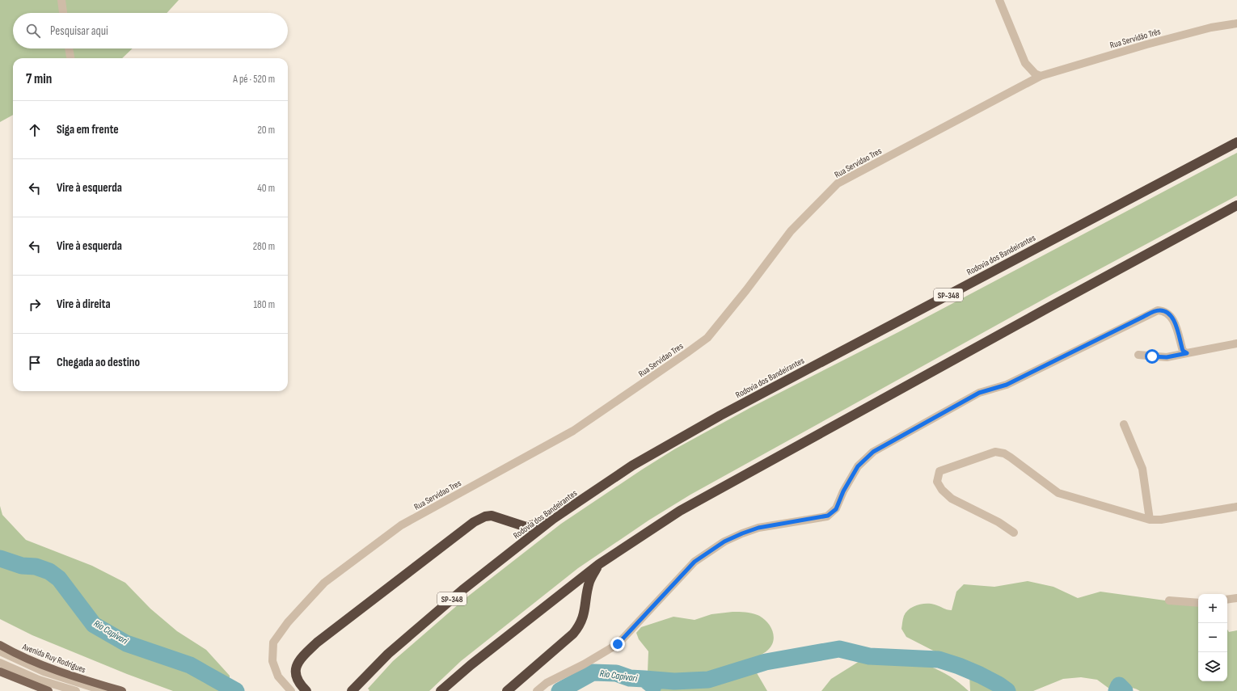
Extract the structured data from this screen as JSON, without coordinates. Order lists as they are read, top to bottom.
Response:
{
  "streets": {
    "highway": ["Rodovia dos Bandeirantes", "SP-348"],
    "main road": ["Avenida Ruy Rodrigues"],
    "street": ["Rua Servidão Três", "Rua Servidao Tres"]
  },
  "crossings": [
    ["Rua Servidão Três", "Rua Servidao Tres"]
  ],
  "water": ["Rio Capivari"],
  "page": {
    "search": "Pesquisar aqui",
    "heading": ["7 min", "A pé · 520 m"],
    "list": [
      ["Siga em frente", "20 m"],
      ["Vire à esquerda", "40 m"],
      ["Vire à esquerda", "280 m"],
      ["Vire à direita", "180 m"],
      "Chegada ao destino"
    ],
    "map_buttons": ["+", "−"]
  }
}
